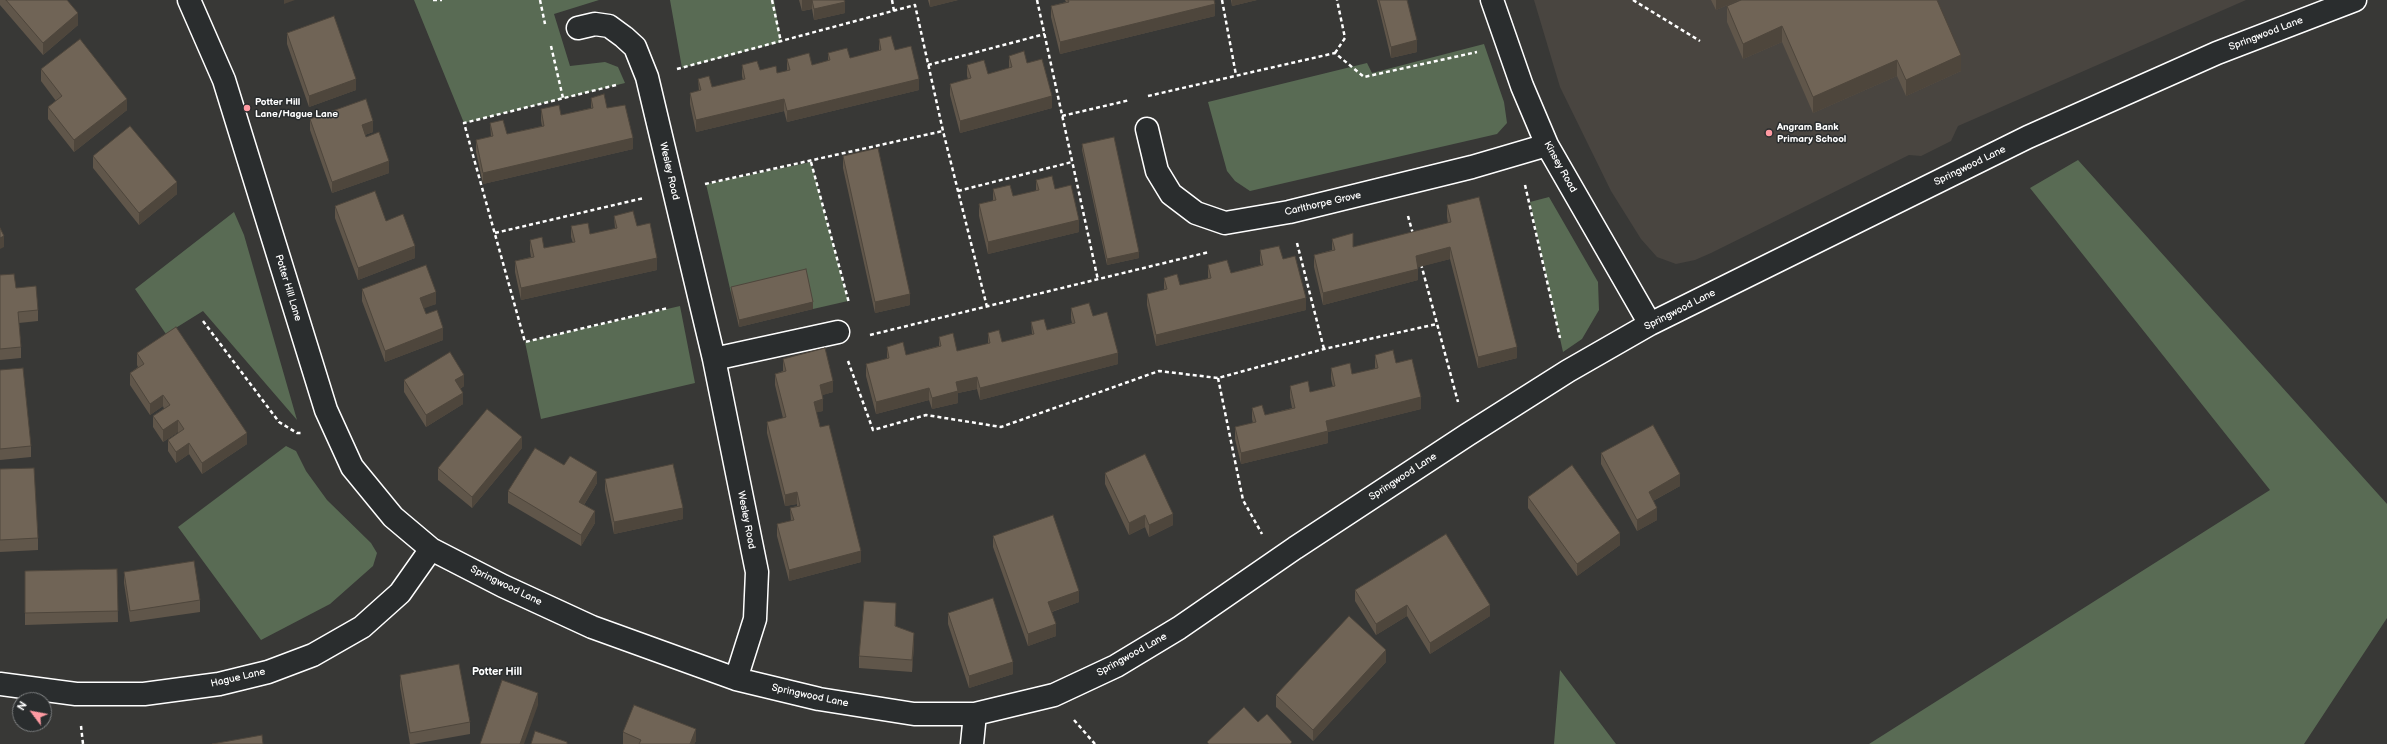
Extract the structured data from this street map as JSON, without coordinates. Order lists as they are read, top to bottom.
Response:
{
  "streets": {
    "street": [
      "Springwood Lane",
      "Kinsey Road",
      "Wesley Road",
      "Carlthorpe Grove",
      "Potter Hill Lane",
      "Hague Lane"
    ]
  },
  "crossings": [
    ["Springwood Lane", "Kinsey Road"],
    ["Springwood Lane", "Wesley Road"],
    ["Springwood Lane", "Potter Hill Lane"],
    ["Springwood Lane", "Hague Lane"],
    ["Kinsey Road", "Carlthorpe Grove"],
    ["Potter Hill Lane", "Hague Lane"]
  ],
  "districts": ["Potter Hill"],
  "places": ["Potter Hill Lane/Hague Lane", "Angram Bank Primary School"],
  "north": "top left"
}
